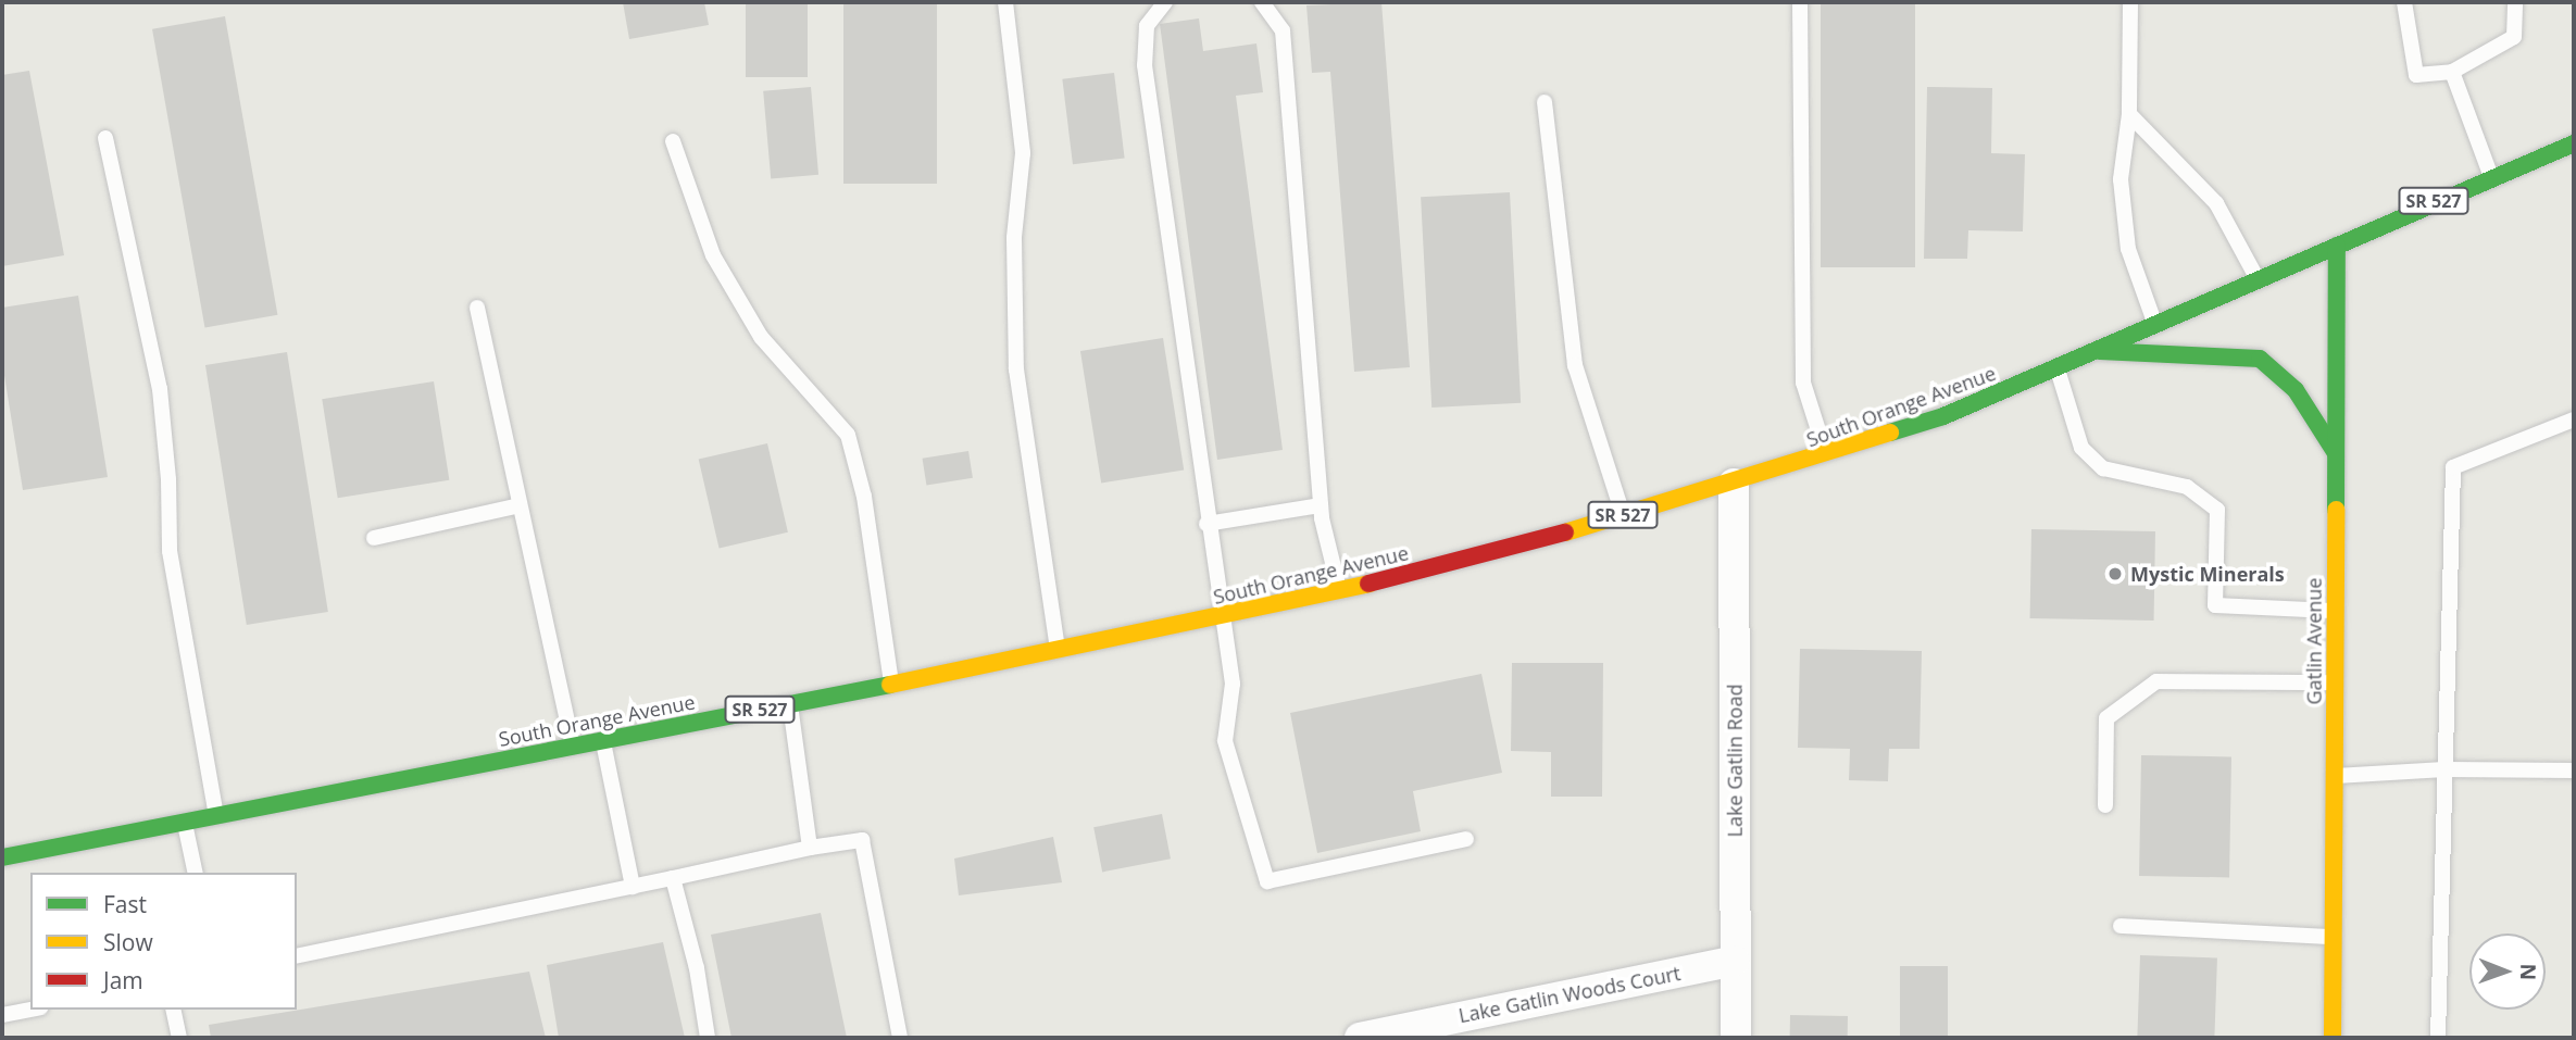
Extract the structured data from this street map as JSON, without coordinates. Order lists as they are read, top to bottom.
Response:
{
  "streets": {
    "main road": ["SR 527", "South Orange Avenue", "Gatlin Avenue"],
    "street": ["Lake Gatlin Road", "Lake Gatlin Woods Court"]
  },
  "crossings": [
    ["South Orange Avenue", "Gatlin Avenue"],
    ["South Orange Avenue", "Lake Gatlin Road"],
    ["Lake Gatlin Road", "Lake Gatlin Woods Court"]
  ],
  "places": ["Mystic Minerals"],
  "legend": ["Fast", "Slow", "Jam"],
  "north": "right"
}
